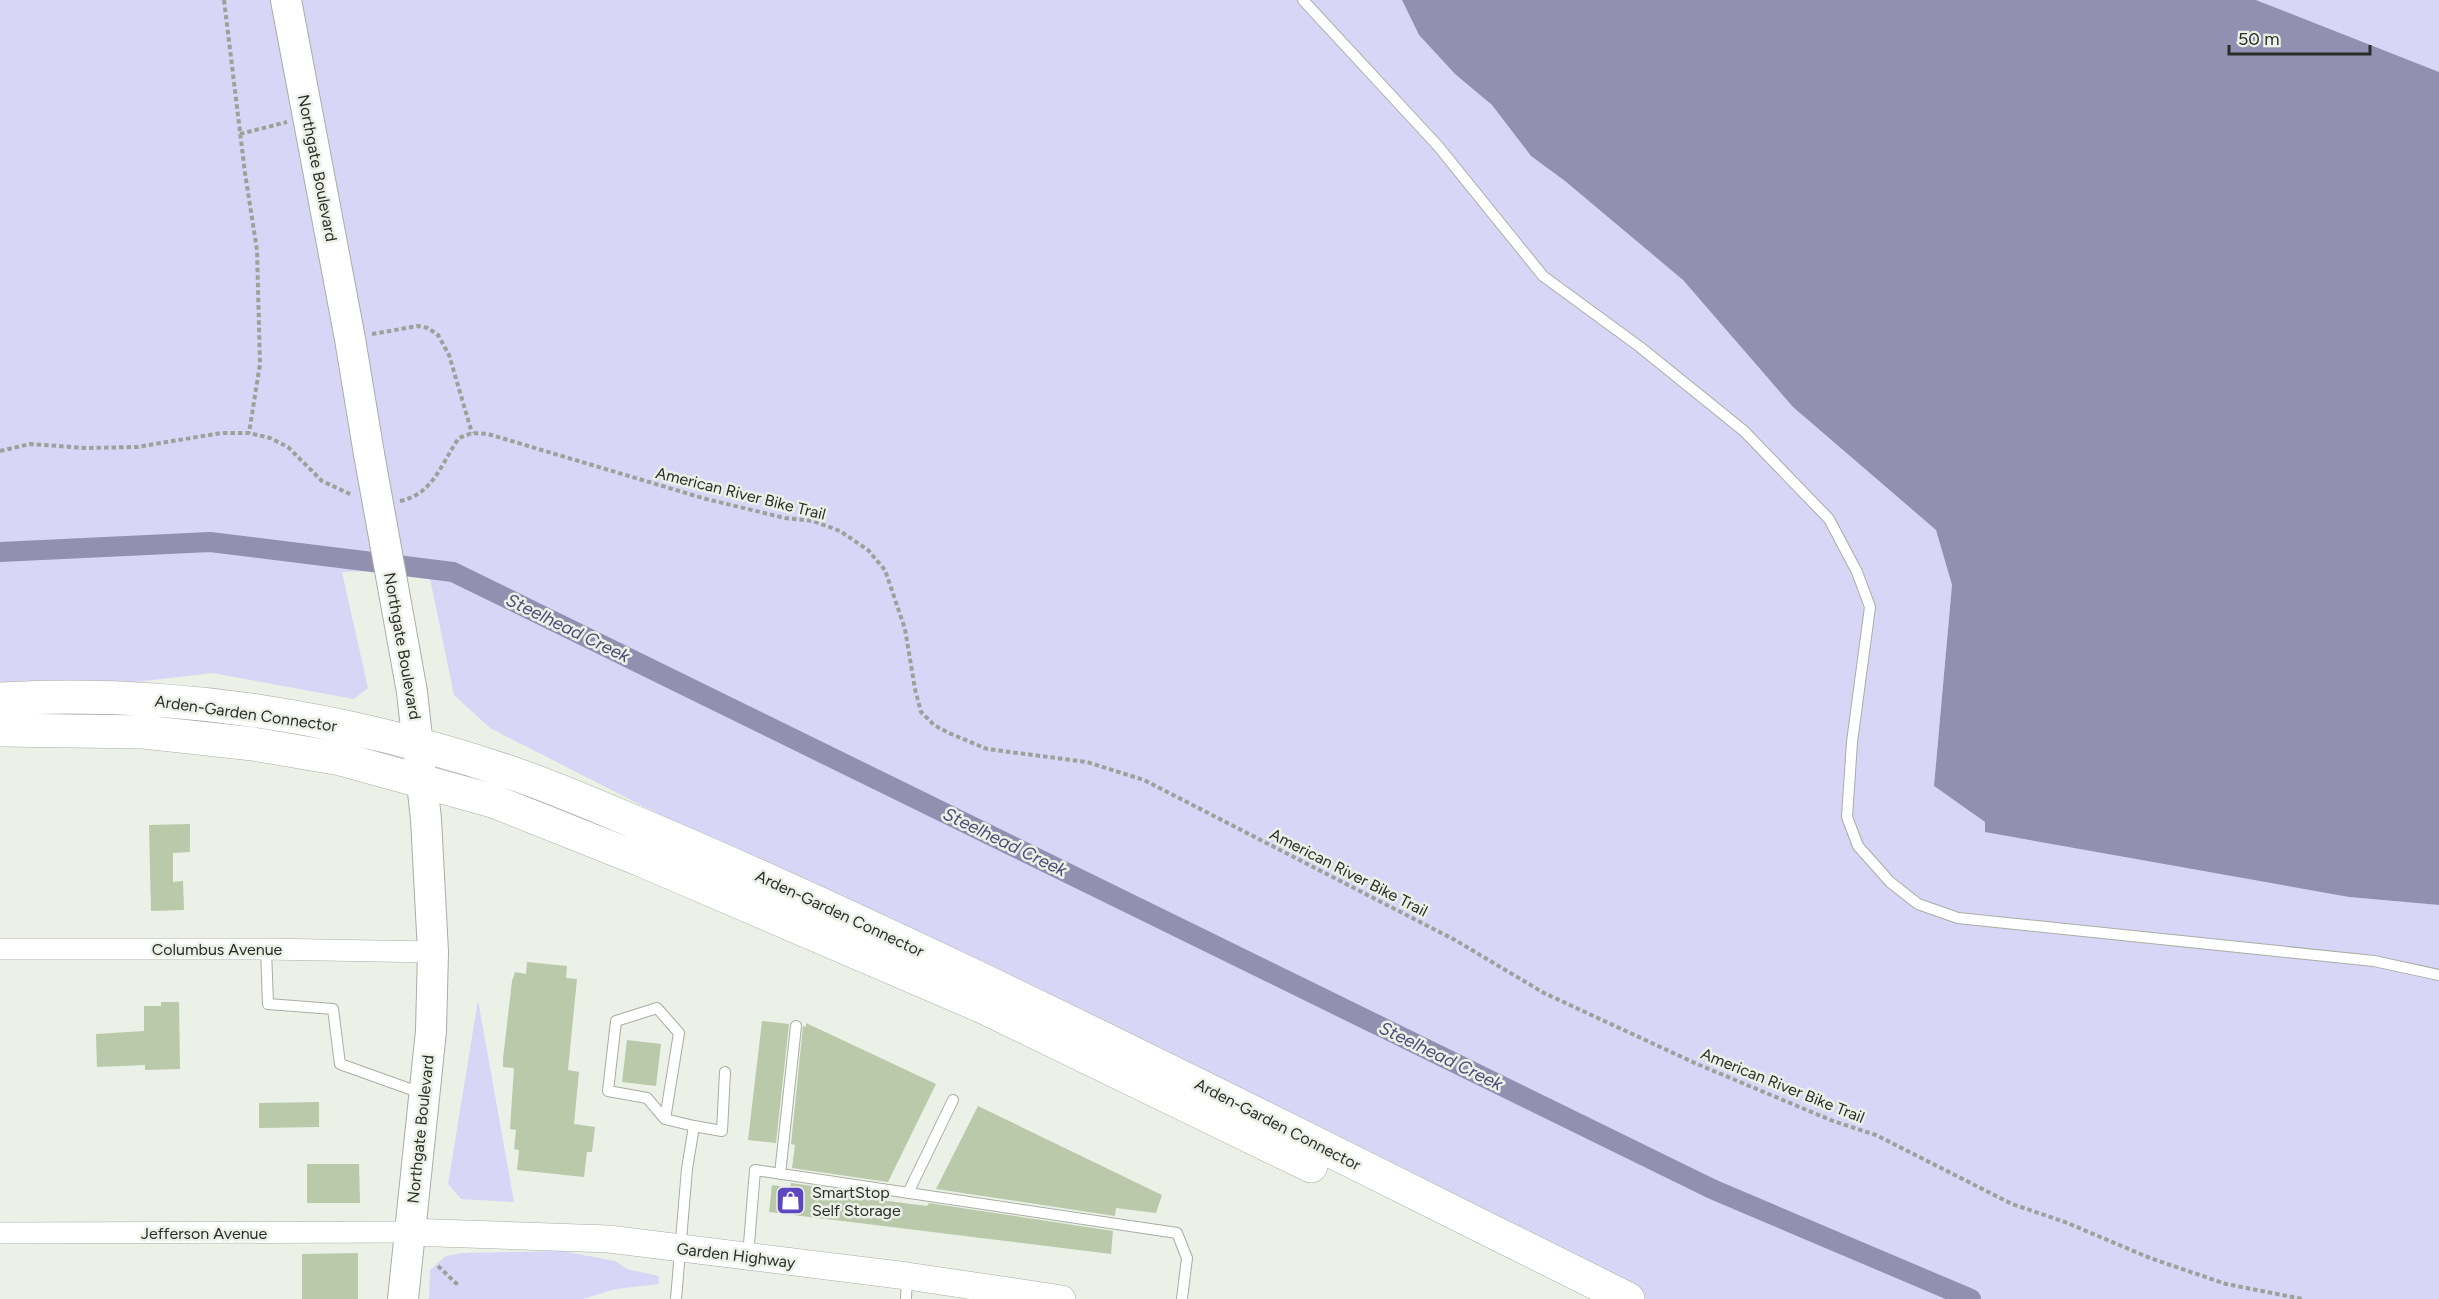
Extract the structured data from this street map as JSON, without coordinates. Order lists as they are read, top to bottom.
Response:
{
  "streets": {
    "main road": ["Northgate Boulevard", "Arden-Garden Connector"],
    "street": ["Columbus Avenue", "Jefferson Avenue", "Garden Highway"],
    "path": ["American River Bike Trail"]
  },
  "crossings": [
    ["Northgate Boulevard", "Arden-Garden Connector"],
    ["Northgate Boulevard", "Columbus Avenue"],
    ["Northgate Boulevard", "Jefferson Avenue"],
    ["Northgate Boulevard", "Garden Highway"],
    ["Jefferson Avenue", "Garden Highway"]
  ],
  "water": ["Steelhead Creek"],
  "places": {
    "shop": ["SmartStop Self Storage"]
  },
  "scale_bar": "50 m"
}
